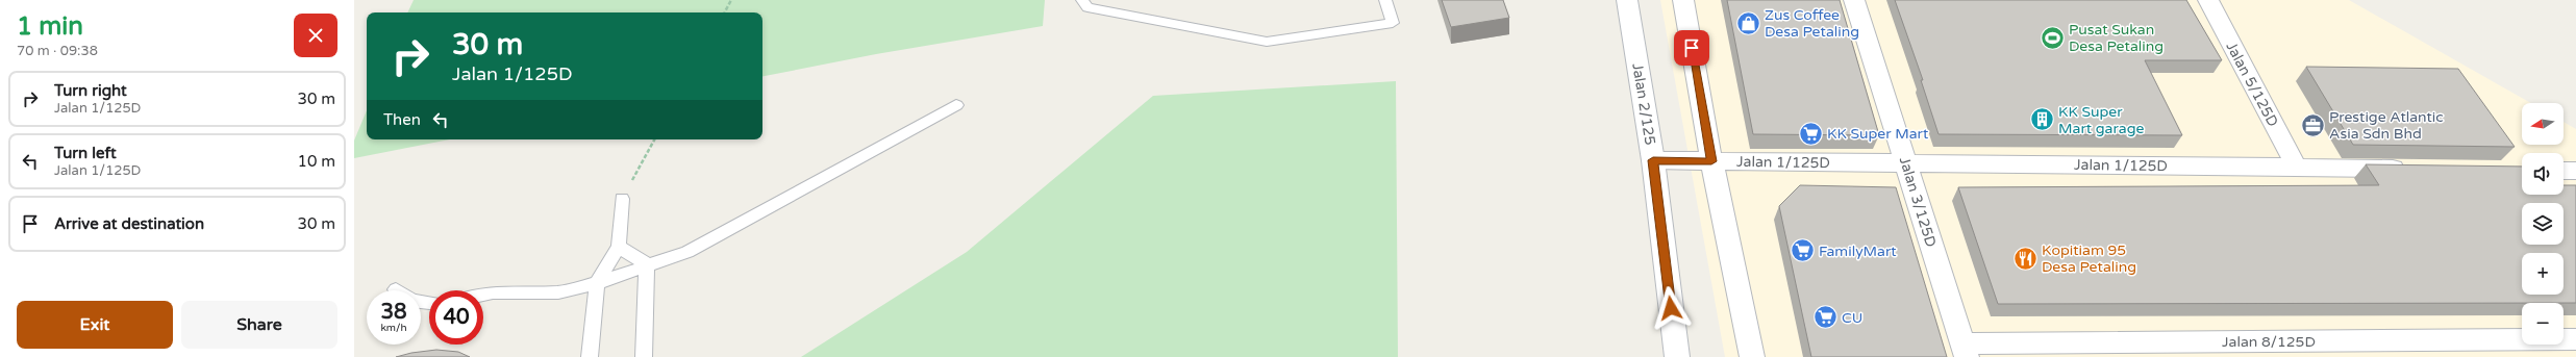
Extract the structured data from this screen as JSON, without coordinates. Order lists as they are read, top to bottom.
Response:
{
  "streets": {
    "street": [
      "Jalan 5/125D",
      "Jalan 2/125",
      "Jalan 1/125D",
      "Jalan 3/125D",
      "Jalan 8/125D"
    ]
  },
  "crossings": [
    ["Jalan 5/125D", "Jalan 1/125D"],
    ["Jalan 2/125", "Jalan 1/125D"],
    ["Jalan 1/125D", "Jalan 3/125D"],
    ["Jalan 3/125D", "Jalan 8/125D"]
  ],
  "places": {
    "shop": ["Zus Coffee Desa Petaling"],
    "sports": ["Pusat Sukan Desa Petaling"],
    "building": ["KK Super Mart garage"],
    "office": ["Prestige Atlantic Asia Sdn Bhd"],
    "supermarket": ["KK Super Mart", "FamilyMart", "CU"],
    "restaurant": ["Kopitiam 95 Desa Petaling"]
  },
  "north": "left",
  "page": {
    "heading": ["1 min", "70 m · 09:38"],
    "turn": ["30 m", "Jalan 1/125D"],
    "list": [
      {
        "name": "Turn right",
        "note": "Jalan 1/125D",
        "value": "30 m"
      },
      {
        "name": "Turn left",
        "note": "Jalan 1/125D",
        "value": "10 m"
      },
      {
        "name": "Arrive at destination",
        "value": "30 m"
      }
    ],
    "then": "Then",
    "map_buttons": ["+", "−"],
    "speed": "38 km/h",
    "limit": "40",
    "buttons": ["Exit", "Share"]
  }
}
